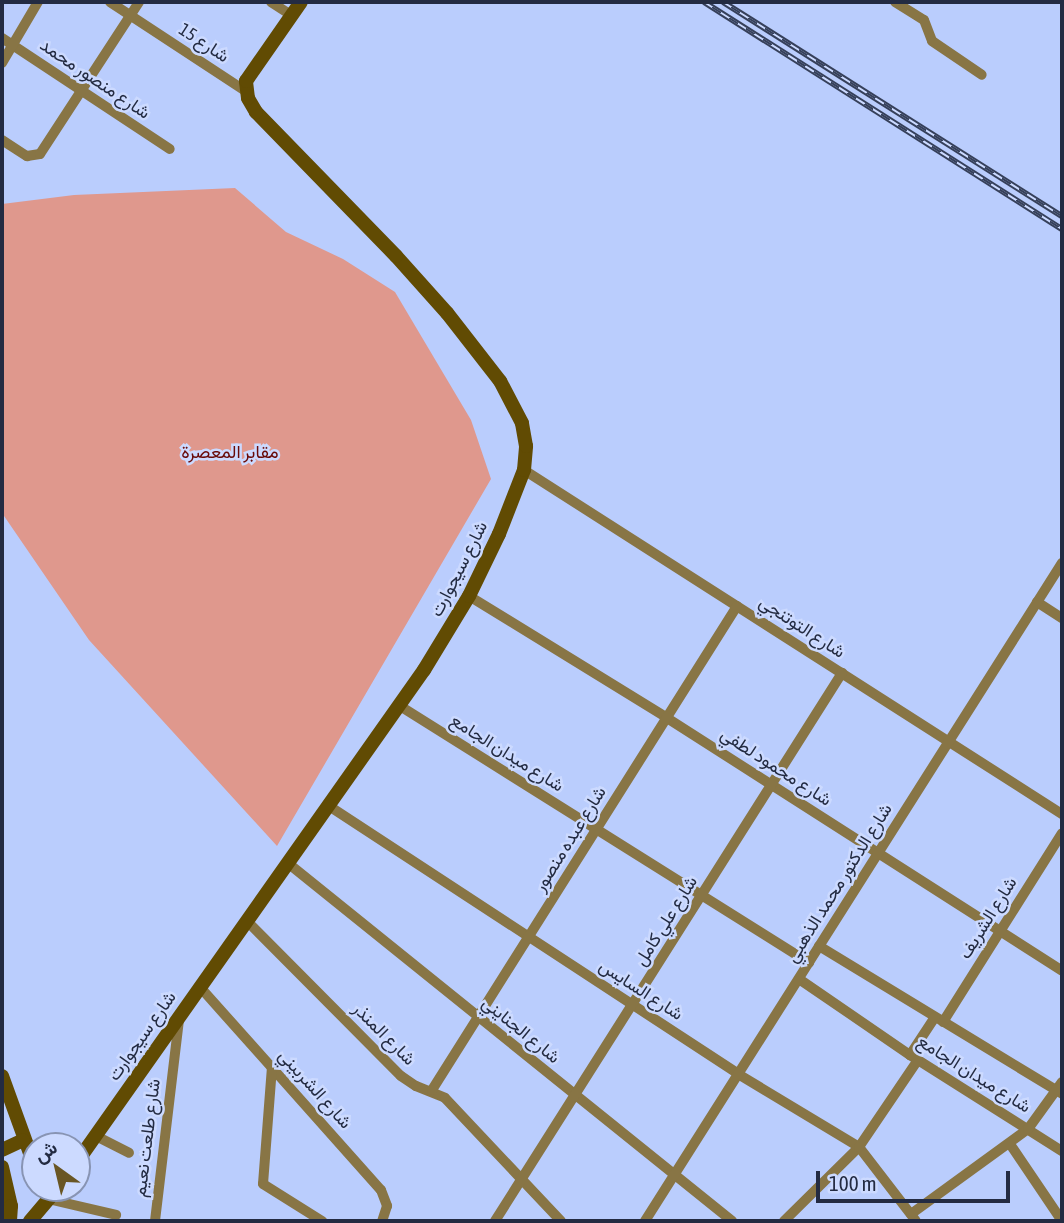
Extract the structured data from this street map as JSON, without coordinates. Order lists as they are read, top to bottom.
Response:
{
  "streets": {
    "street": [
      "شارع 15",
      "شارع منصور محمد",
      "شارع سيجوارت",
      "شارع التوتنجي",
      "شارع ميدان الجامع",
      "شارع محمود لطفي",
      "شارع عبده منصور",
      "شارع الدكتور محمد الذهبي",
      "شارع الشريف",
      "شارع علي كامل",
      "شارع السايس",
      "شارع الجنايني",
      "شارع المنذر",
      "شارع الشربيني",
      "شارع طلعت نعيم"
    ]
  },
  "crossings": [
    ["شارع 15", "شارع سيجوارت"],
    ["شارع سيجوارت", "شارع التوتنجي"],
    ["شارع سيجوارت", "شارع ميدان الجامع"],
    ["شارع سيجوارت", "شارع محمود لطفي"],
    ["شارع سيجوارت", "شارع السايس"],
    ["شارع سيجوارت", "شارع الجنايني"],
    ["شارع سيجوارت", "شارع المنذر"],
    ["شارع سيجوارت", "شارع الشربيني"],
    ["شارع سيجوارت", "شارع طلعت نعيم"],
    ["شارع التوتنجي", "شارع عبده منصور"],
    ["شارع التوتنجي", "شارع الدكتور محمد الذهبي"],
    ["شارع التوتنجي", "شارع علي كامل"],
    ["شارع ميدان الجامع", "شارع عبده منصور"],
    ["شارع ميدان الجامع", "شارع الدكتور محمد الذهبي"],
    ["شارع ميدان الجامع", "شارع الشريف"],
    ["شارع ميدان الجامع", "شارع علي كامل"],
    ["شارع محمود لطفي", "شارع عبده منصور"],
    ["شارع محمود لطفي", "شارع الدكتور محمد الذهبي"],
    ["شارع محمود لطفي", "شارع الشريف"],
    ["شارع محمود لطفي", "شارع علي كامل"],
    ["شارع عبده منصور", "شارع السايس"],
    ["شارع عبده منصور", "شارع الجنايني"],
    ["شارع عبده منصور", "شارع المنذر"],
    ["شارع الدكتور محمد الذهبي", "شارع السايس"],
    ["شارع الدكتور محمد الذهبي", "شارع الجنايني"],
    ["شارع علي كامل", "شارع السايس"],
    ["شارع علي كامل", "شارع الجنايني"],
    ["شارع علي كامل", "شارع المنذر"]
  ],
  "parks": ["مقابر المعصرة"],
  "scale_bar": "100 m",
  "north": "top left"
}
